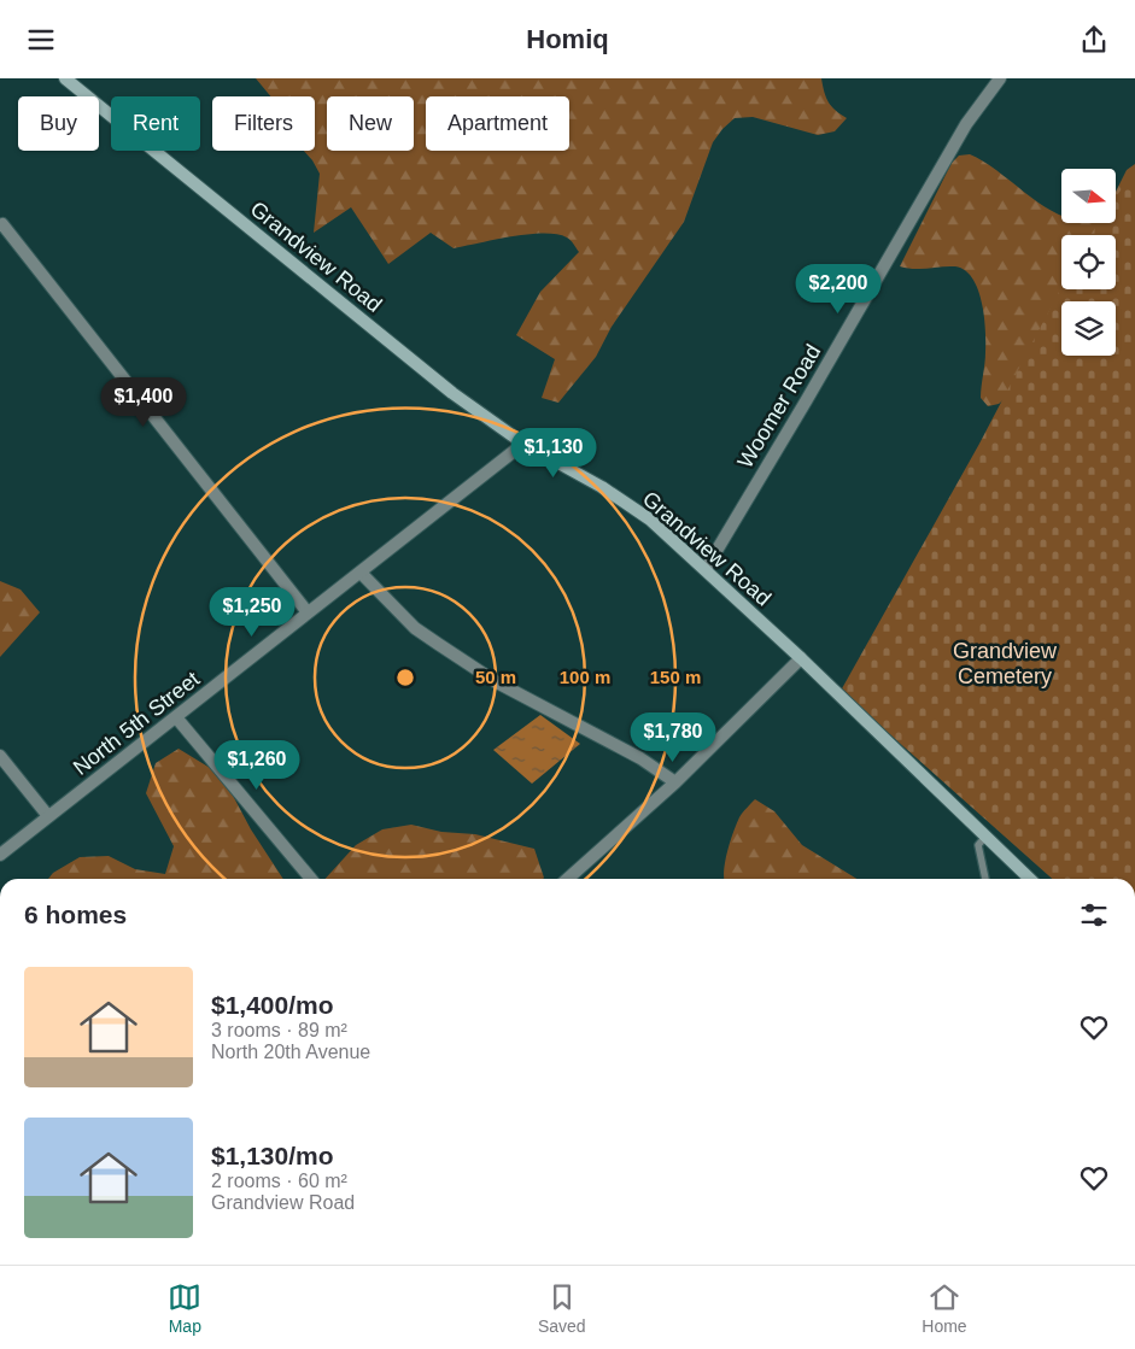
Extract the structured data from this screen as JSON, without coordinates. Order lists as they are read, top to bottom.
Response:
{
  "streets": {
    "main road": ["Grandview Road"],
    "street": ["Woomer Road", "North 5th Street"]
  },
  "crossings": [
    ["Grandview Road", "Woomer Road"],
    ["Grandview Road", "North 5th Street"]
  ],
  "parks": ["Grandview Cemetery"],
  "north": "right",
  "page": {
    "header": "Homiq",
    "chip": [
      "Buy",
      "Rent",
      "Filters",
      "New",
      "Apartment"
    ],
    "price": [
      "$2,200",
      "$1,400",
      "$1,130",
      "$1,250",
      "$1,780",
      "$1,260"
    ],
    "heading": "6 homes",
    "list": [
      {
        "name": "$1,400/mo",
        "note": "3 rooms · 89 m² · North 20th Avenue"
      },
      {
        "name": "$1,130/mo",
        "note": "2 rooms · 60 m² · Grandview Road"
      }
    ],
    "tabs": ["Map", "Saved", "Home"]
  },
  "rings": ["50 m", "100 m", "150 m"]
}
